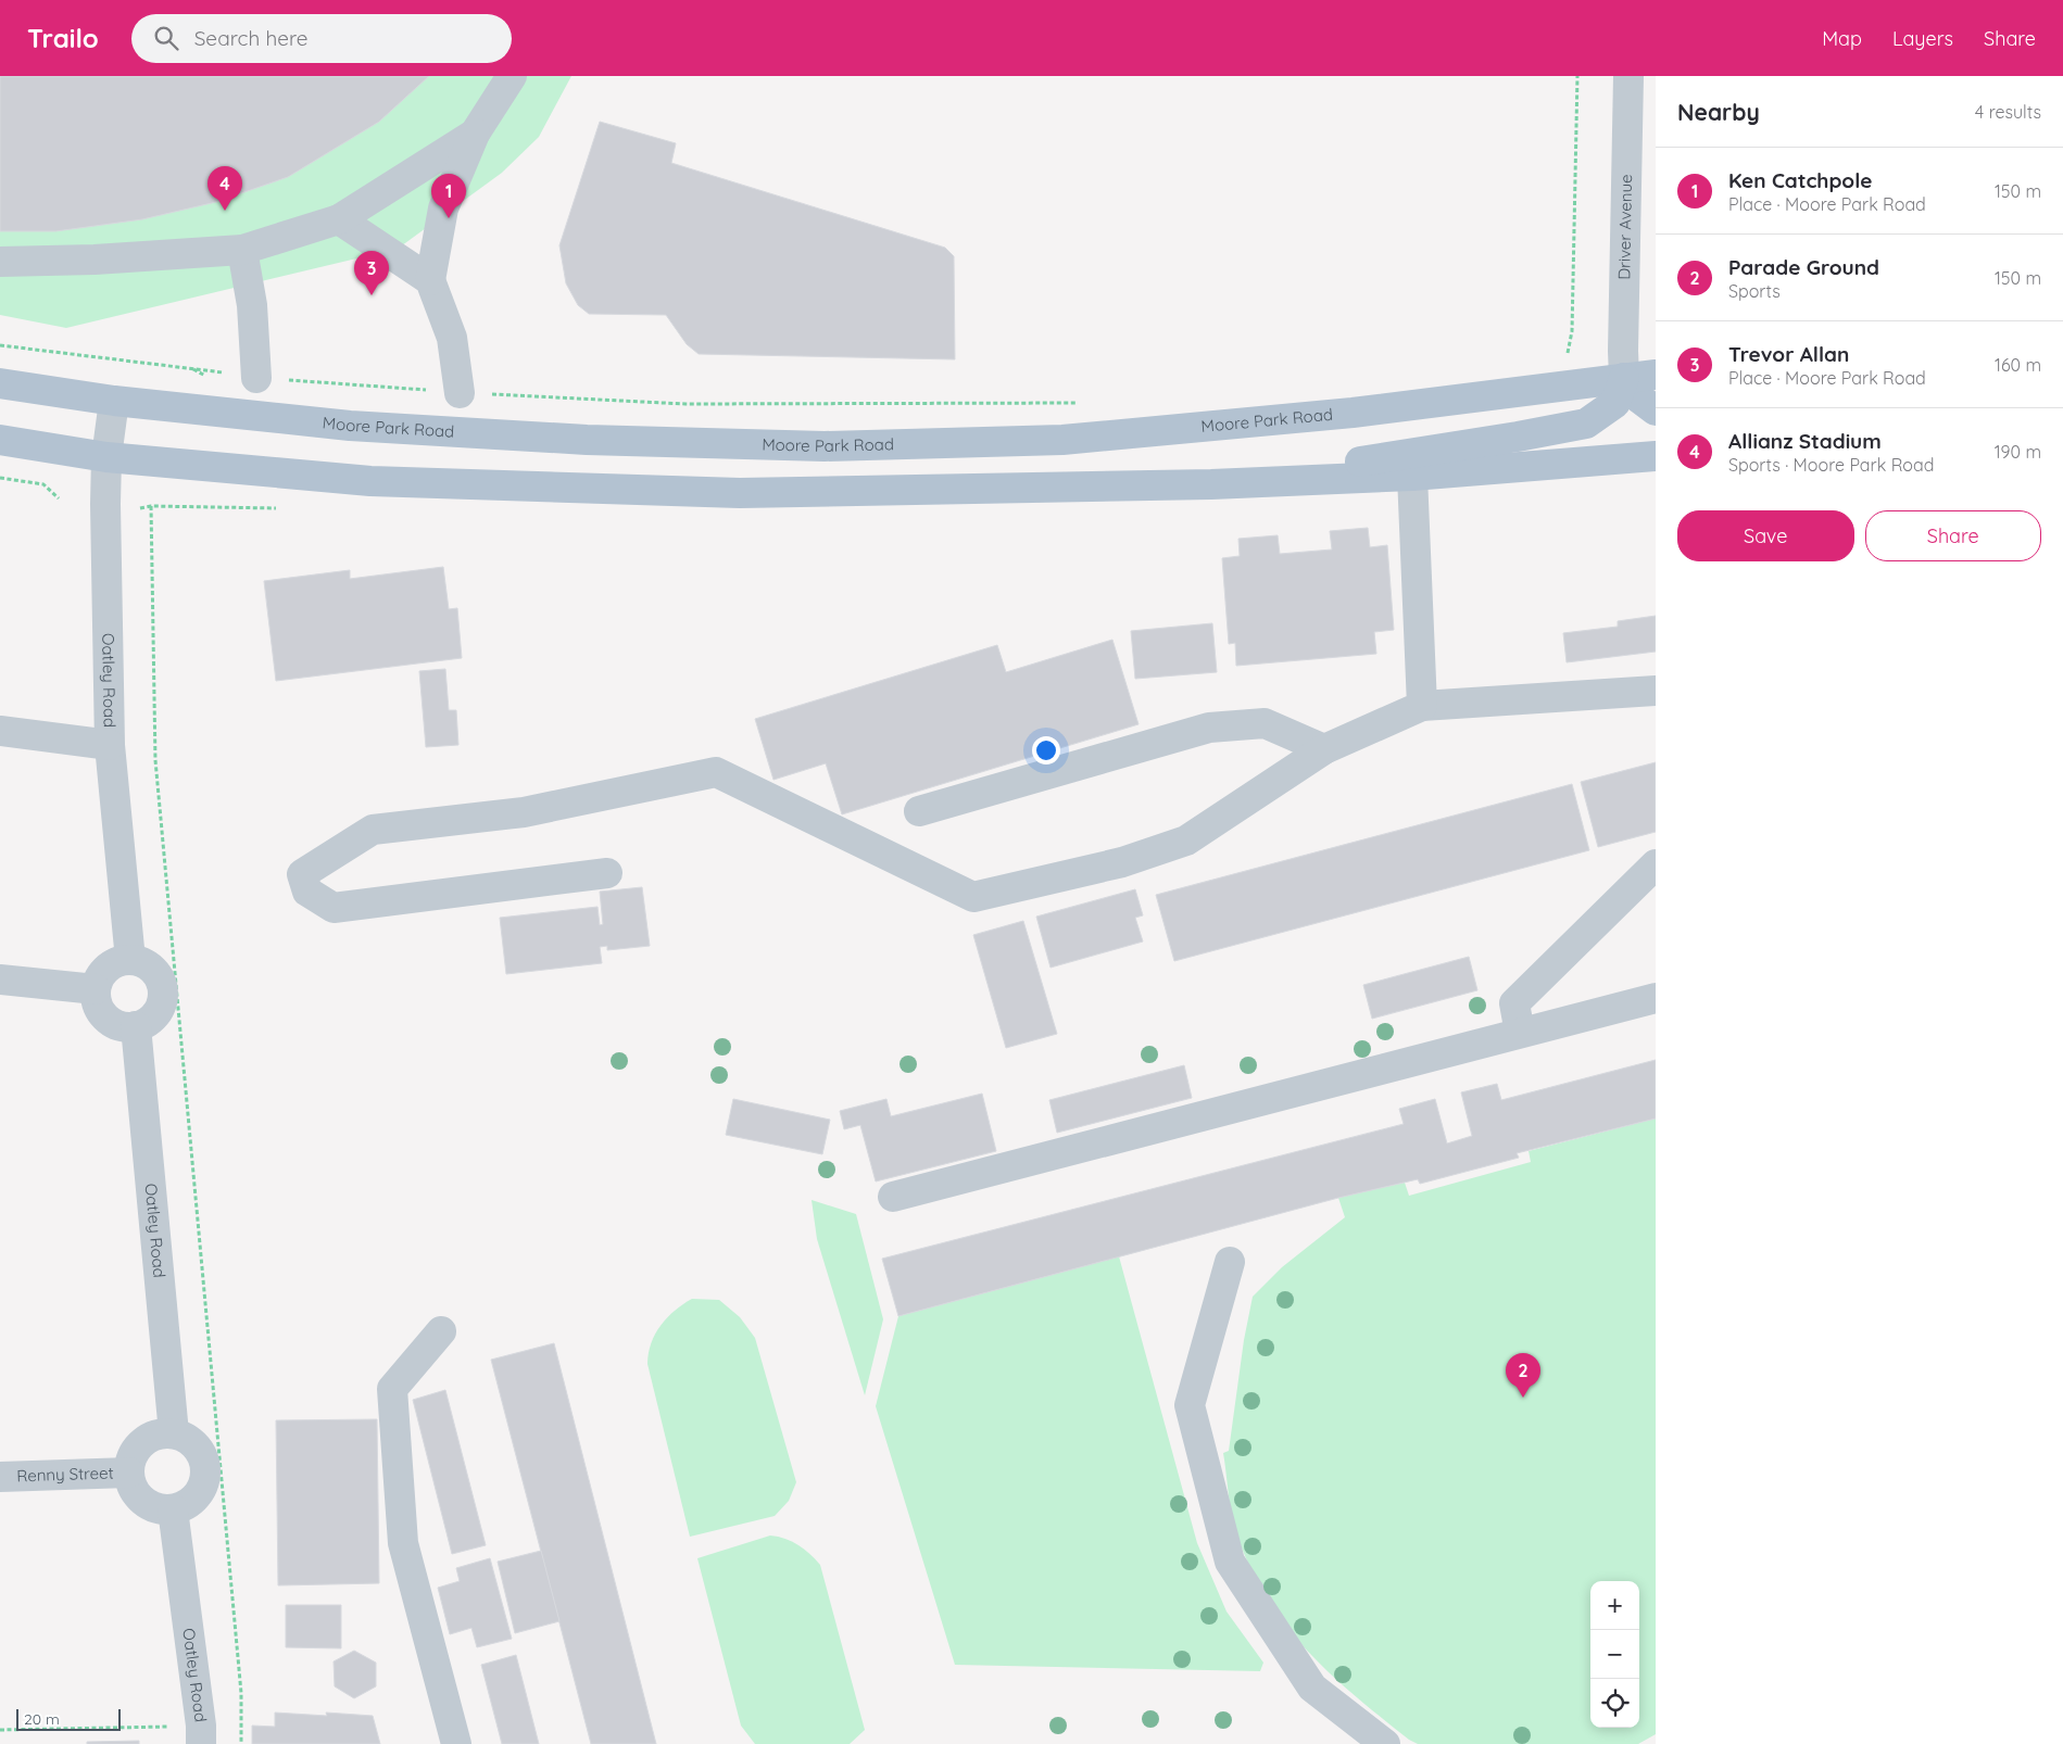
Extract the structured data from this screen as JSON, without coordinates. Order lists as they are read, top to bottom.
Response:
{
  "streets": {
    "main road": ["Moore Park Road"],
    "street": ["Driver Avenue", "Oatley Road", "Renny Street"]
  },
  "crossings": [
    ["Driver Avenue", "Moore Park Road"],
    ["Moore Park Road", "Oatley Road"],
    ["Oatley Road", "Renny Street"]
  ],
  "scale_bar": "20 m",
  "page": {
    "header": "Trailo",
    "search": "Search here",
    "nav": ["Map", "Layers", "Share"],
    "heading": ["Nearby", "4 results"],
    "list": [
      {
        "mark": "1",
        "name": "Ken Catchpole",
        "note": "Place · Moore Park Road",
        "value": "150 m"
      },
      {
        "mark": "2",
        "name": "Parade Ground",
        "note": "Sports",
        "value": "150 m"
      },
      {
        "mark": "3",
        "name": "Trevor Allan",
        "note": "Place · Moore Park Road",
        "value": "160 m"
      },
      {
        "mark": "4",
        "name": "Allianz Stadium",
        "note": "Sports · Moore Park Road",
        "value": "190 m"
      }
    ],
    "pins": [
      "4",
      "1",
      "3",
      "2"
    ],
    "buttons": ["Save", "Share"],
    "map_buttons": ["+", "−"],
    "scale": "20 m"
  }
}
